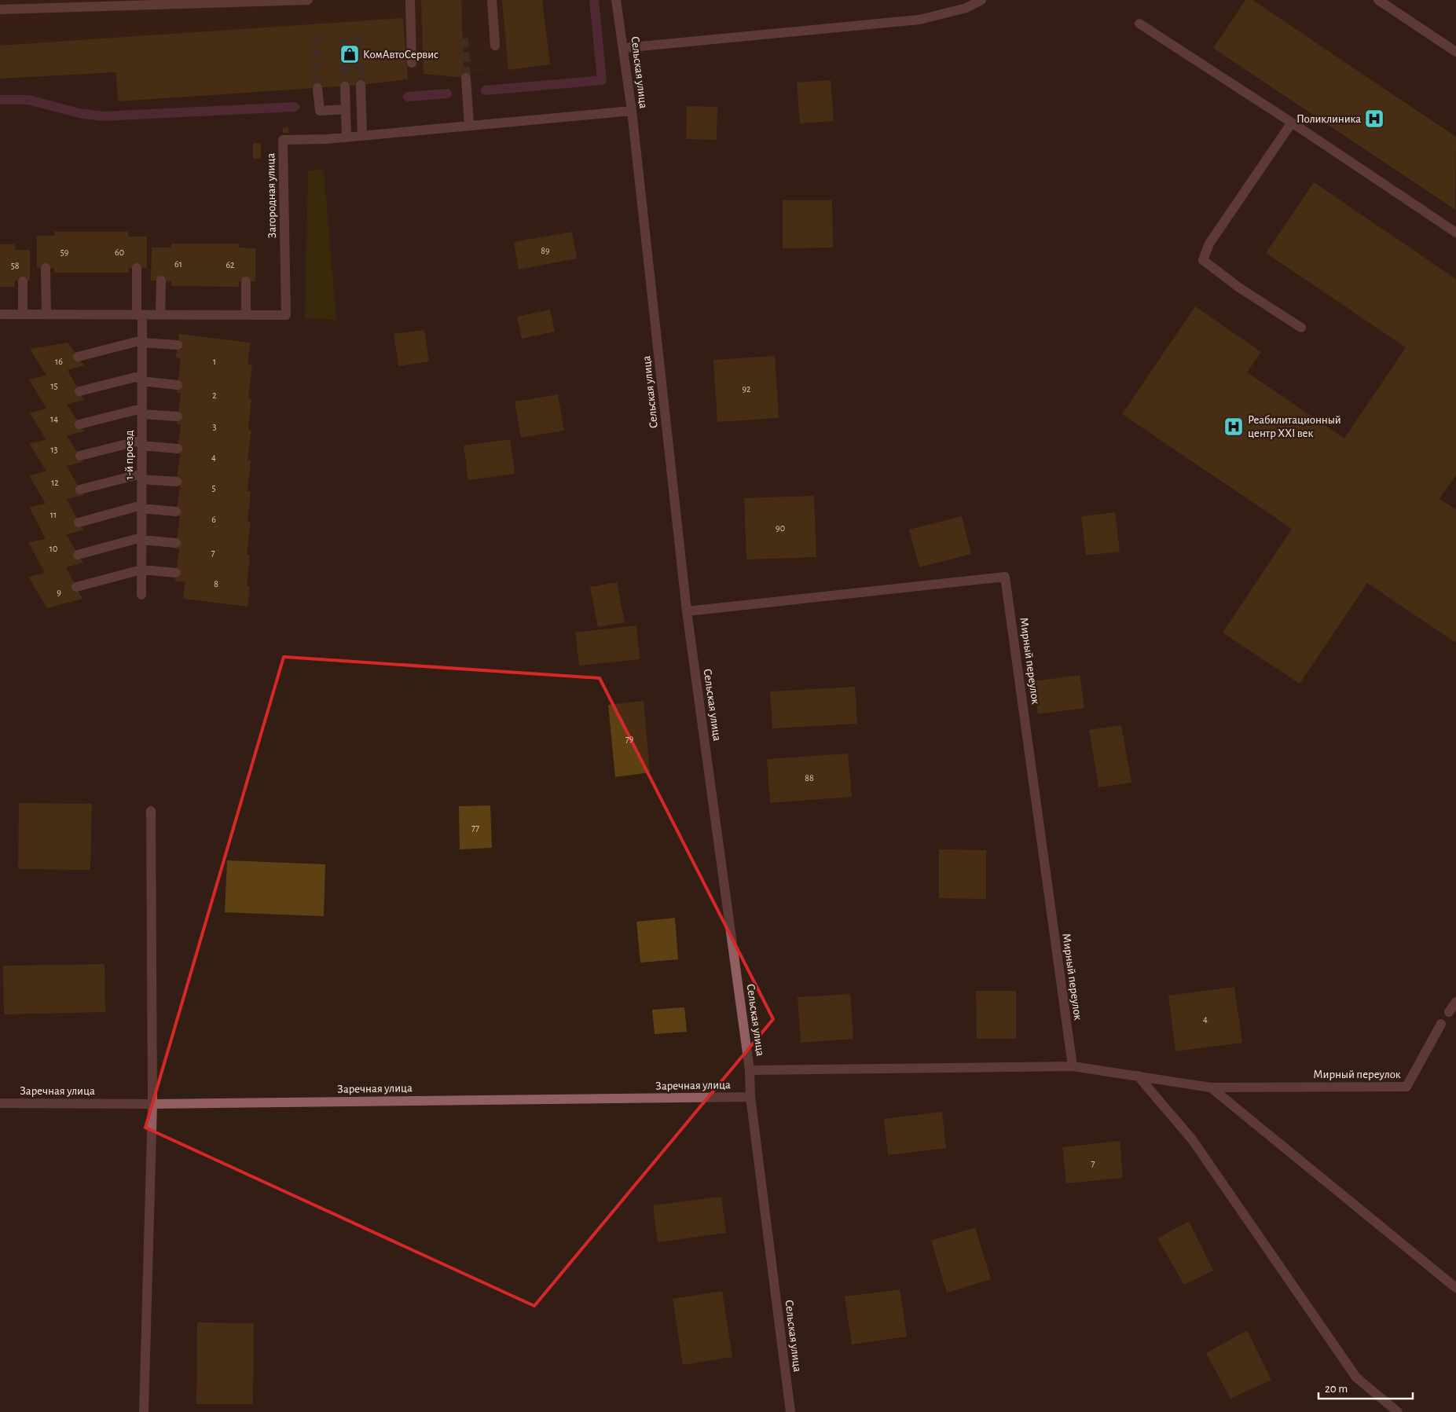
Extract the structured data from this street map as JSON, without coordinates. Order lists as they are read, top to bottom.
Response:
{
  "streets": {
    "street": [
      "Сельская улица",
      "Загородная улица",
      "1-й проезд",
      "Мирный переулок",
      "Заречная улица"
    ]
  },
  "crossings": [
    ["Сельская улица", "Загородная улица"],
    ["Сельская улица", "Мирный переулок"],
    ["Сельская улица", "Заречная улица"],
    ["Загородная улица", "1-й проезд"]
  ],
  "places": {
    "shop": ["КомАвтоСервис"],
    "hospital": ["Поликлиника", "Реабилитационный центр ХХI век"]
  },
  "house_numbers": [
    "89",
    "59",
    "60",
    "61",
    "62",
    "58",
    "16",
    "1",
    "15",
    "92",
    "2",
    "14",
    "3",
    "13",
    "4",
    "12",
    "5",
    "11",
    "6",
    "90",
    "10",
    "7",
    "8",
    "9",
    "79",
    "88",
    "77",
    "4",
    "7"
  ],
  "scale_bar": "20 m"
}
